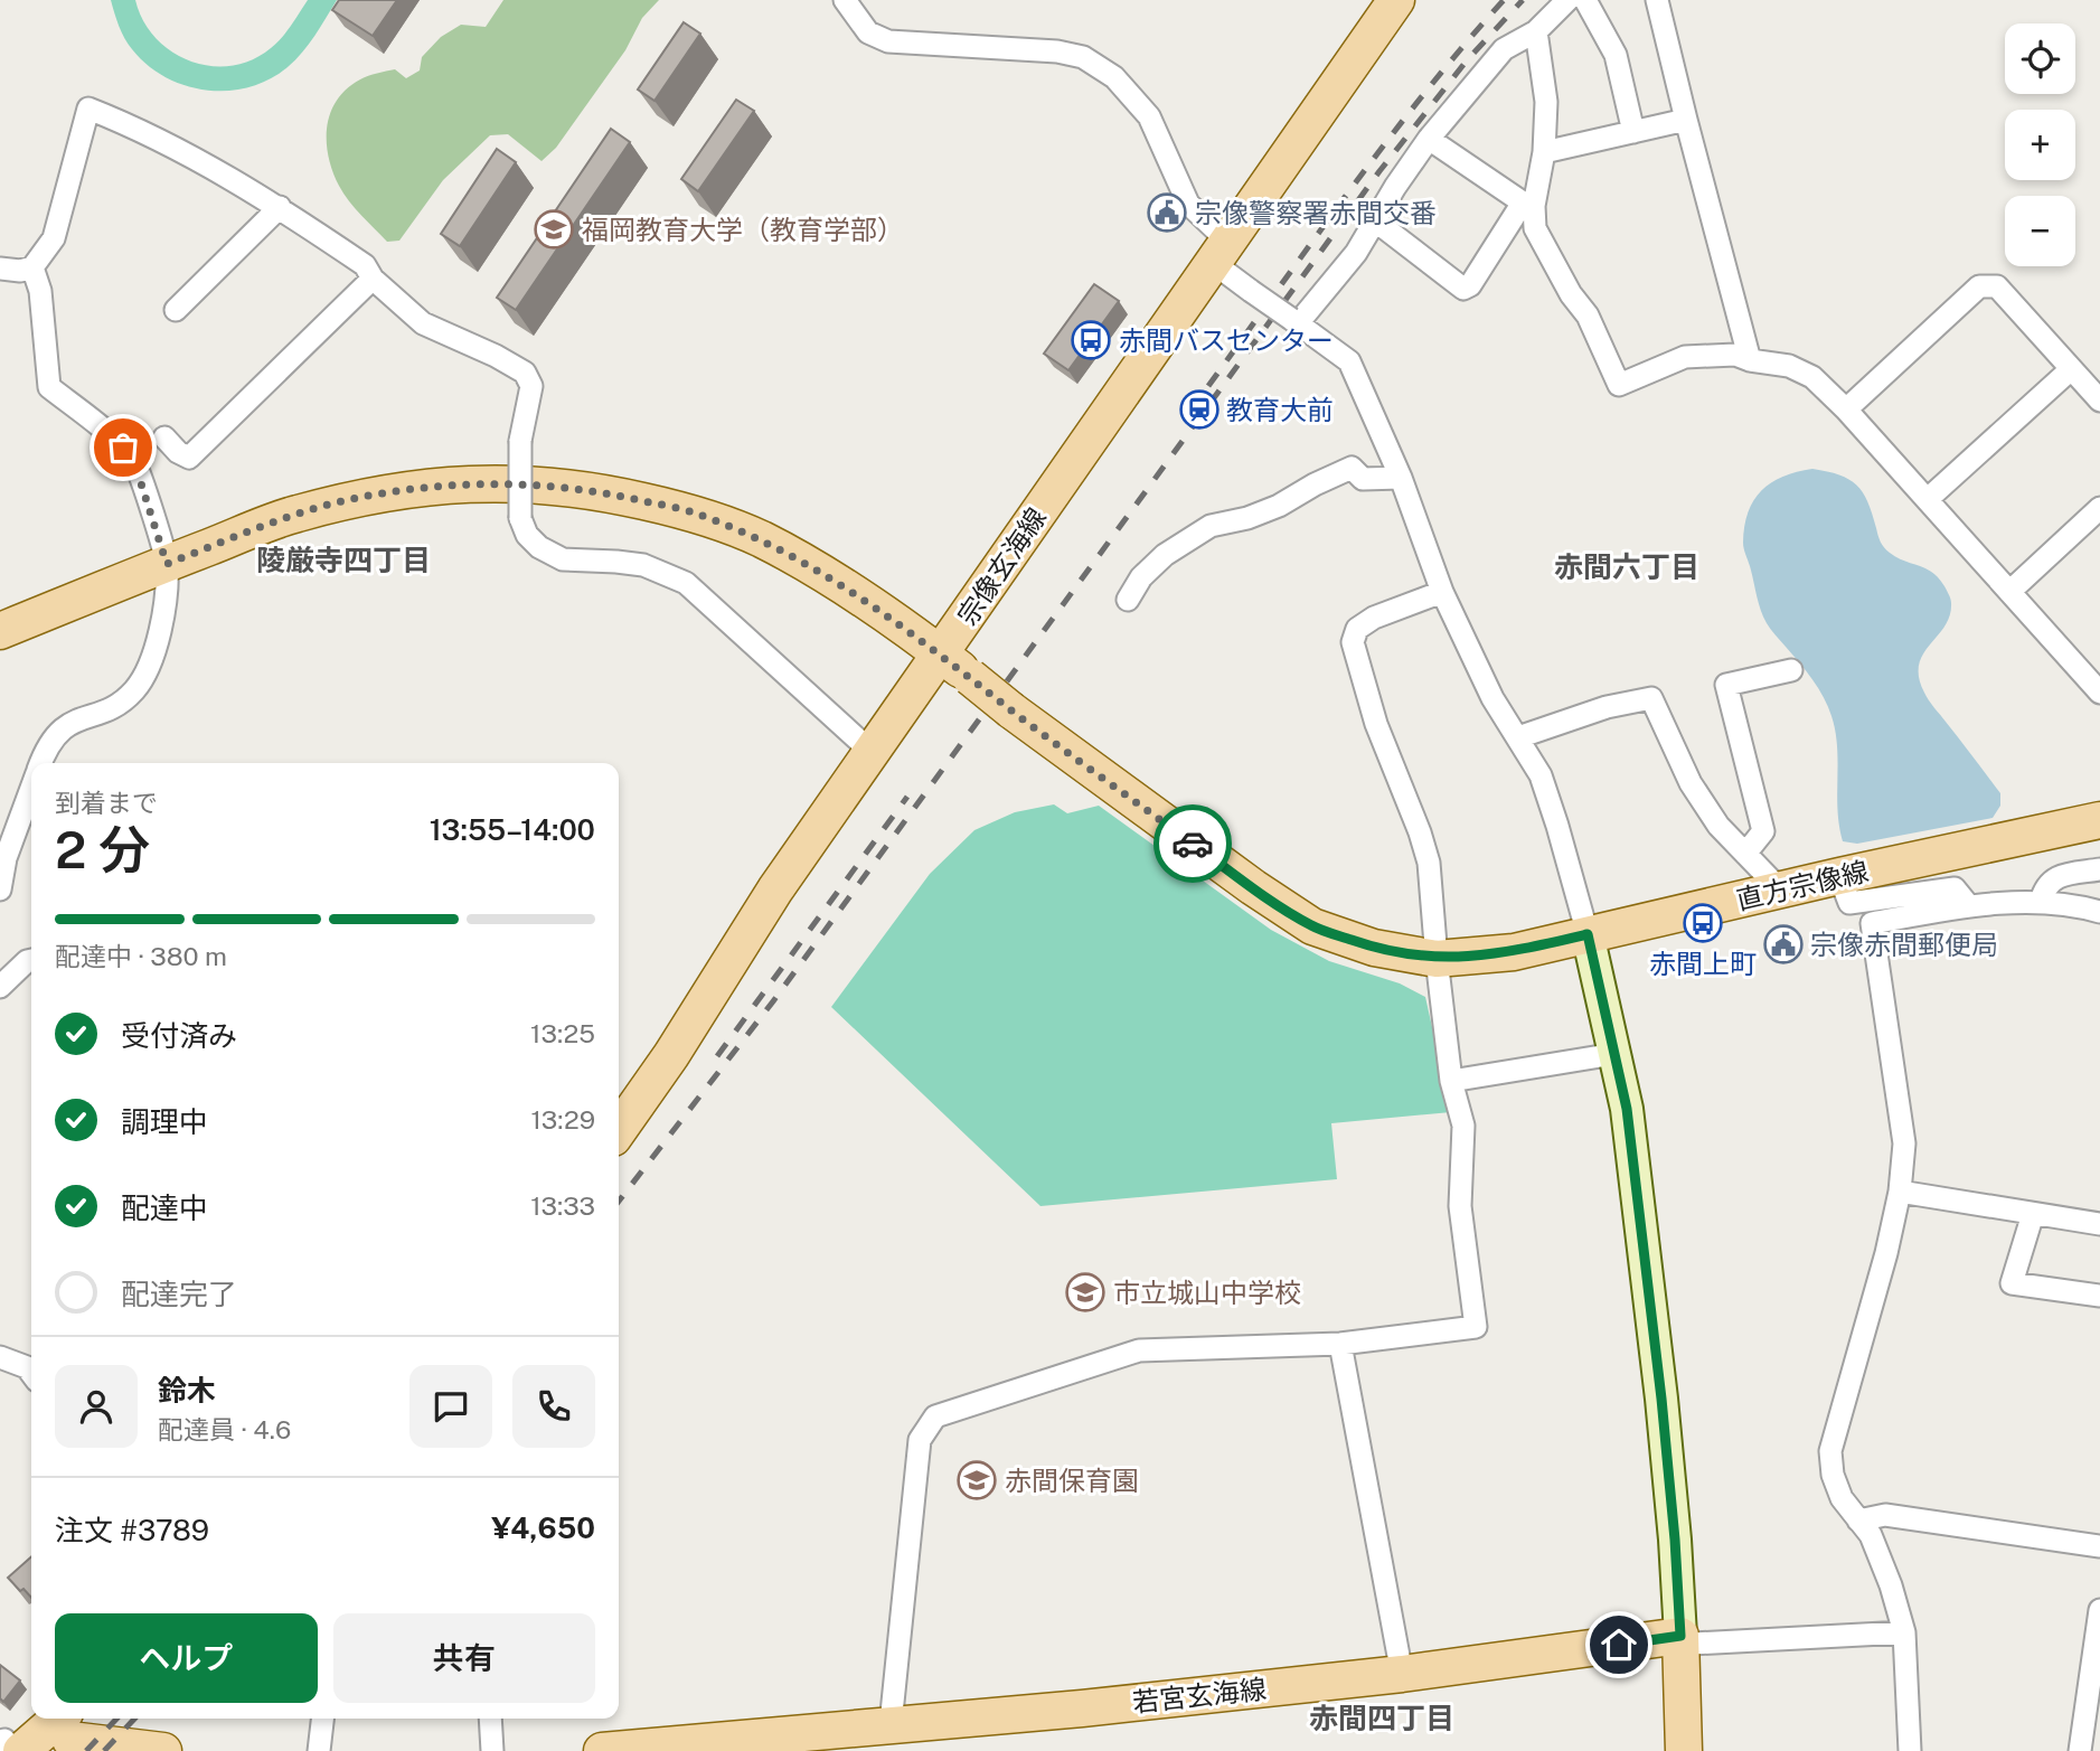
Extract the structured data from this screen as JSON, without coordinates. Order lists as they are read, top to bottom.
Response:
{
  "streets": {
    "main road": ["宗像玄海線", "直方宗像線", "若宮玄海線"]
  },
  "crossings": [
    ["宗像玄海線", "直方宗像線"]
  ],
  "districts": ["陵厳寺四丁目", "赤間六丁目", "赤間四丁目"],
  "places": {
    "public building": ["宗像警察署赤間交番", "宗像赤間郵便局"],
    "school or university": ["福岡教育大学（教育学部）", "市立城山中学校", "赤間保育園"],
    "bus stop": ["赤間バスセンター", "赤間上町"],
    "station": ["教育大前"]
  },
  "page": {
    "map_buttons": ["+", "−"],
    "heading": ["2 分", "到着まで", "13:55–14:00"],
    "panel": [
      "鈴木",
      "配達員 · 4.6",
      "注文 #3789",
      "¥4,650"
    ],
    "bar": "配達中 · 380 m",
    "list": [
      ["受付済み", "13:25"],
      ["調理中", "13:29"],
      ["配達中", "13:33"],
      "配達完了"
    ],
    "buttons": ["ヘルプ", "共有"]
  }
}
